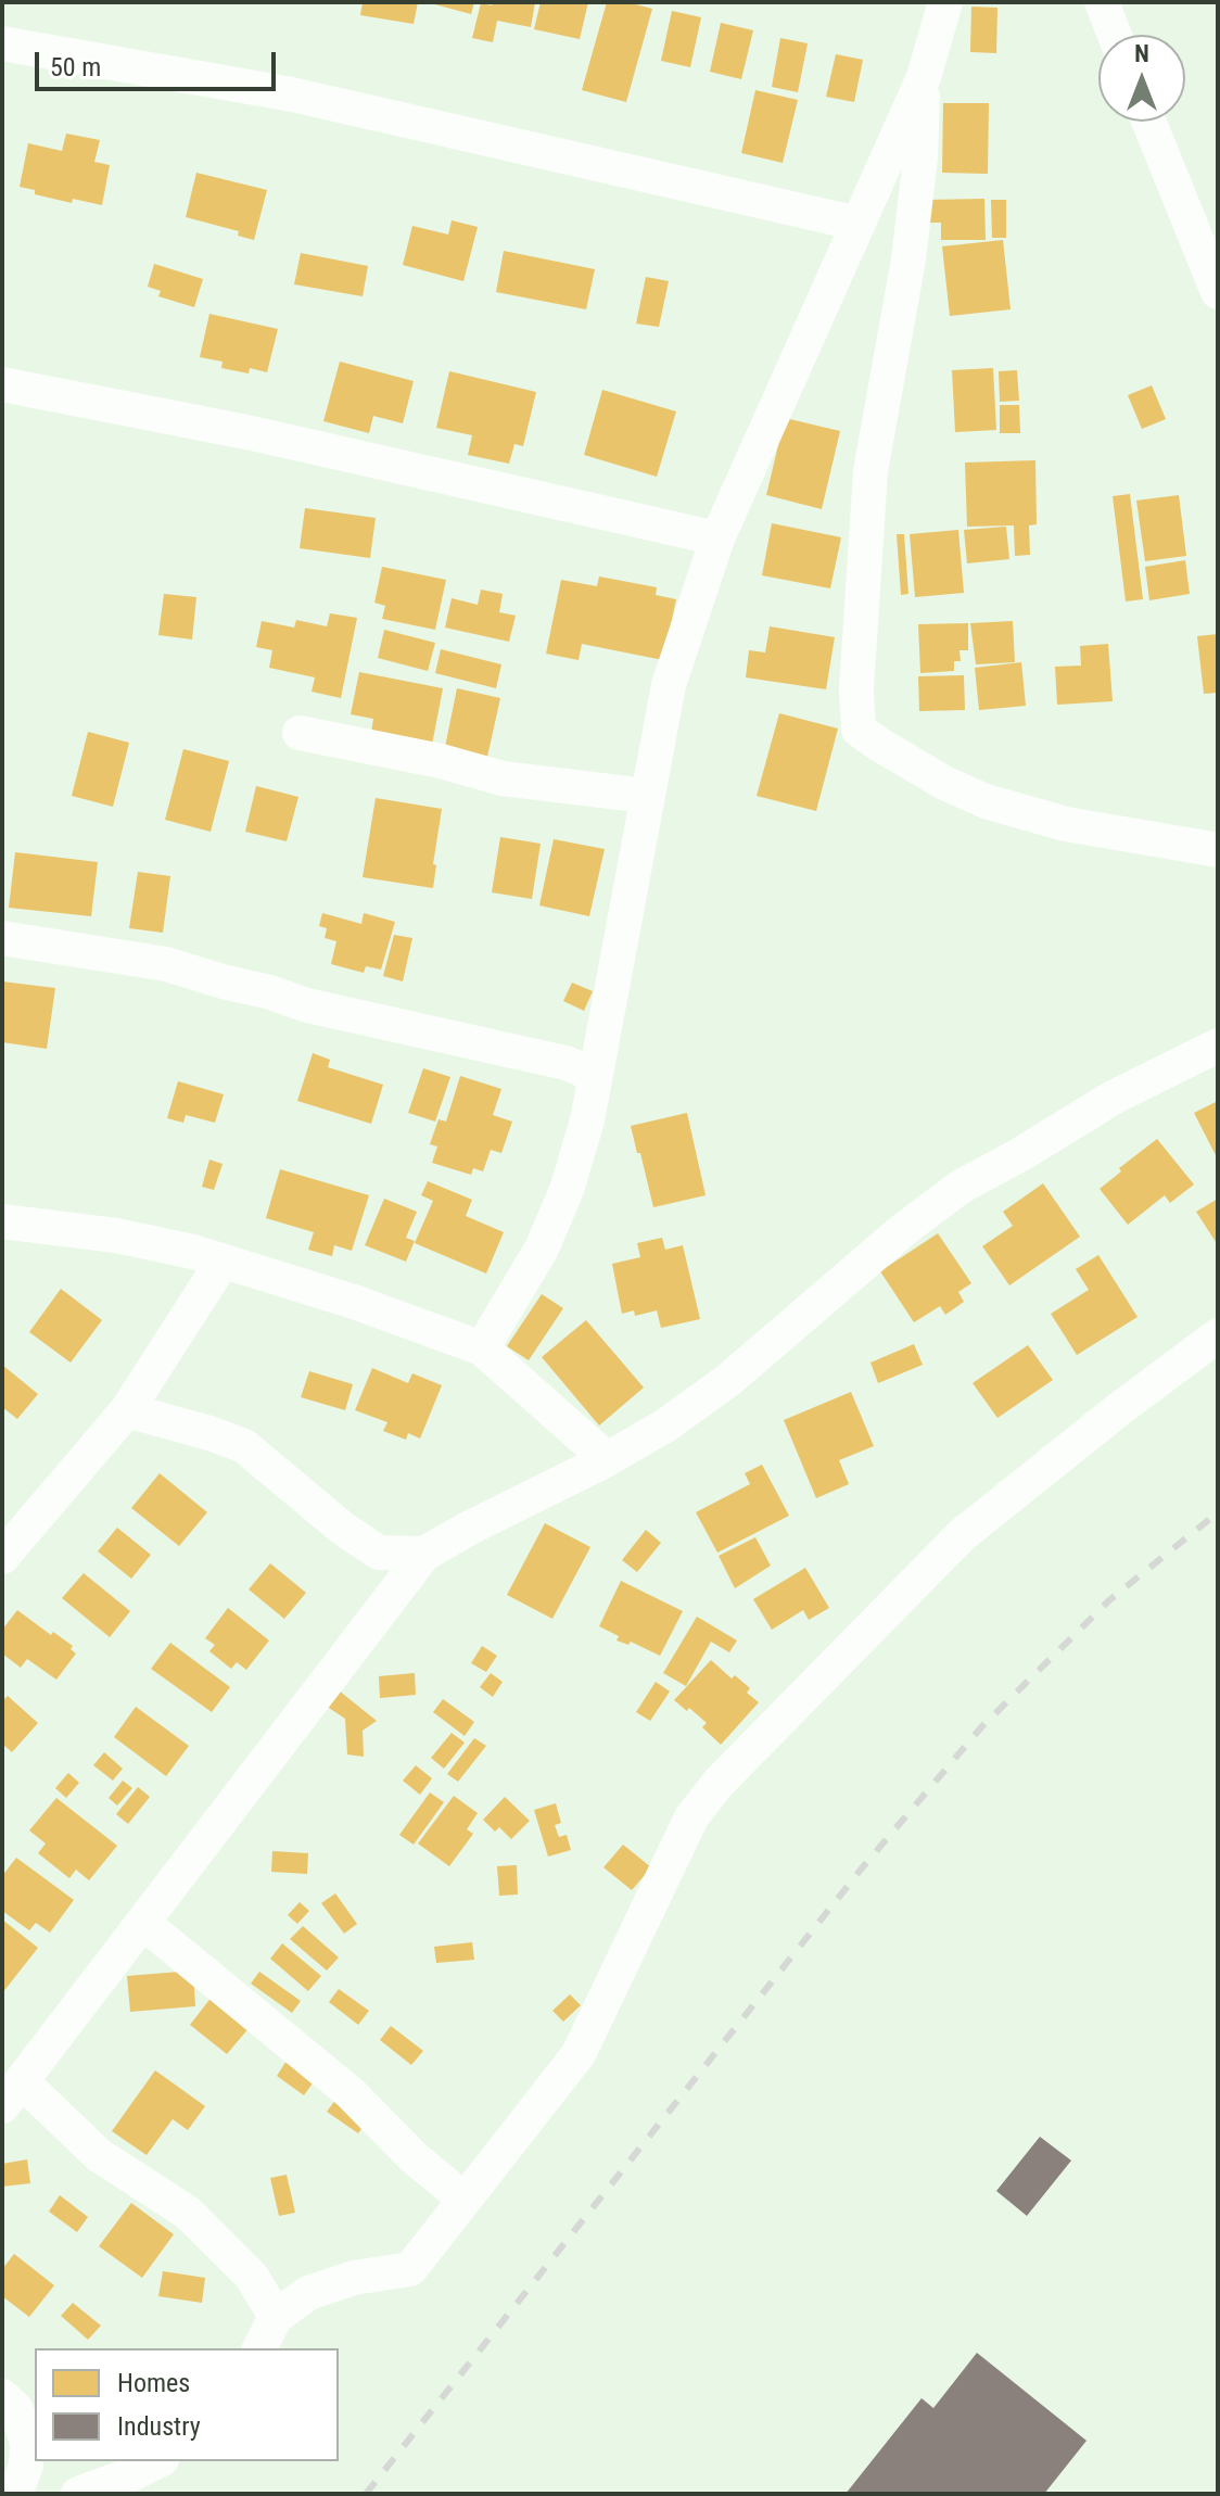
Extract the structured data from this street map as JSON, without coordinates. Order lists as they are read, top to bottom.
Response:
{
  "legend": ["Homes", "Industry"],
  "scale_bar": "50 m",
  "north": "top"
}
